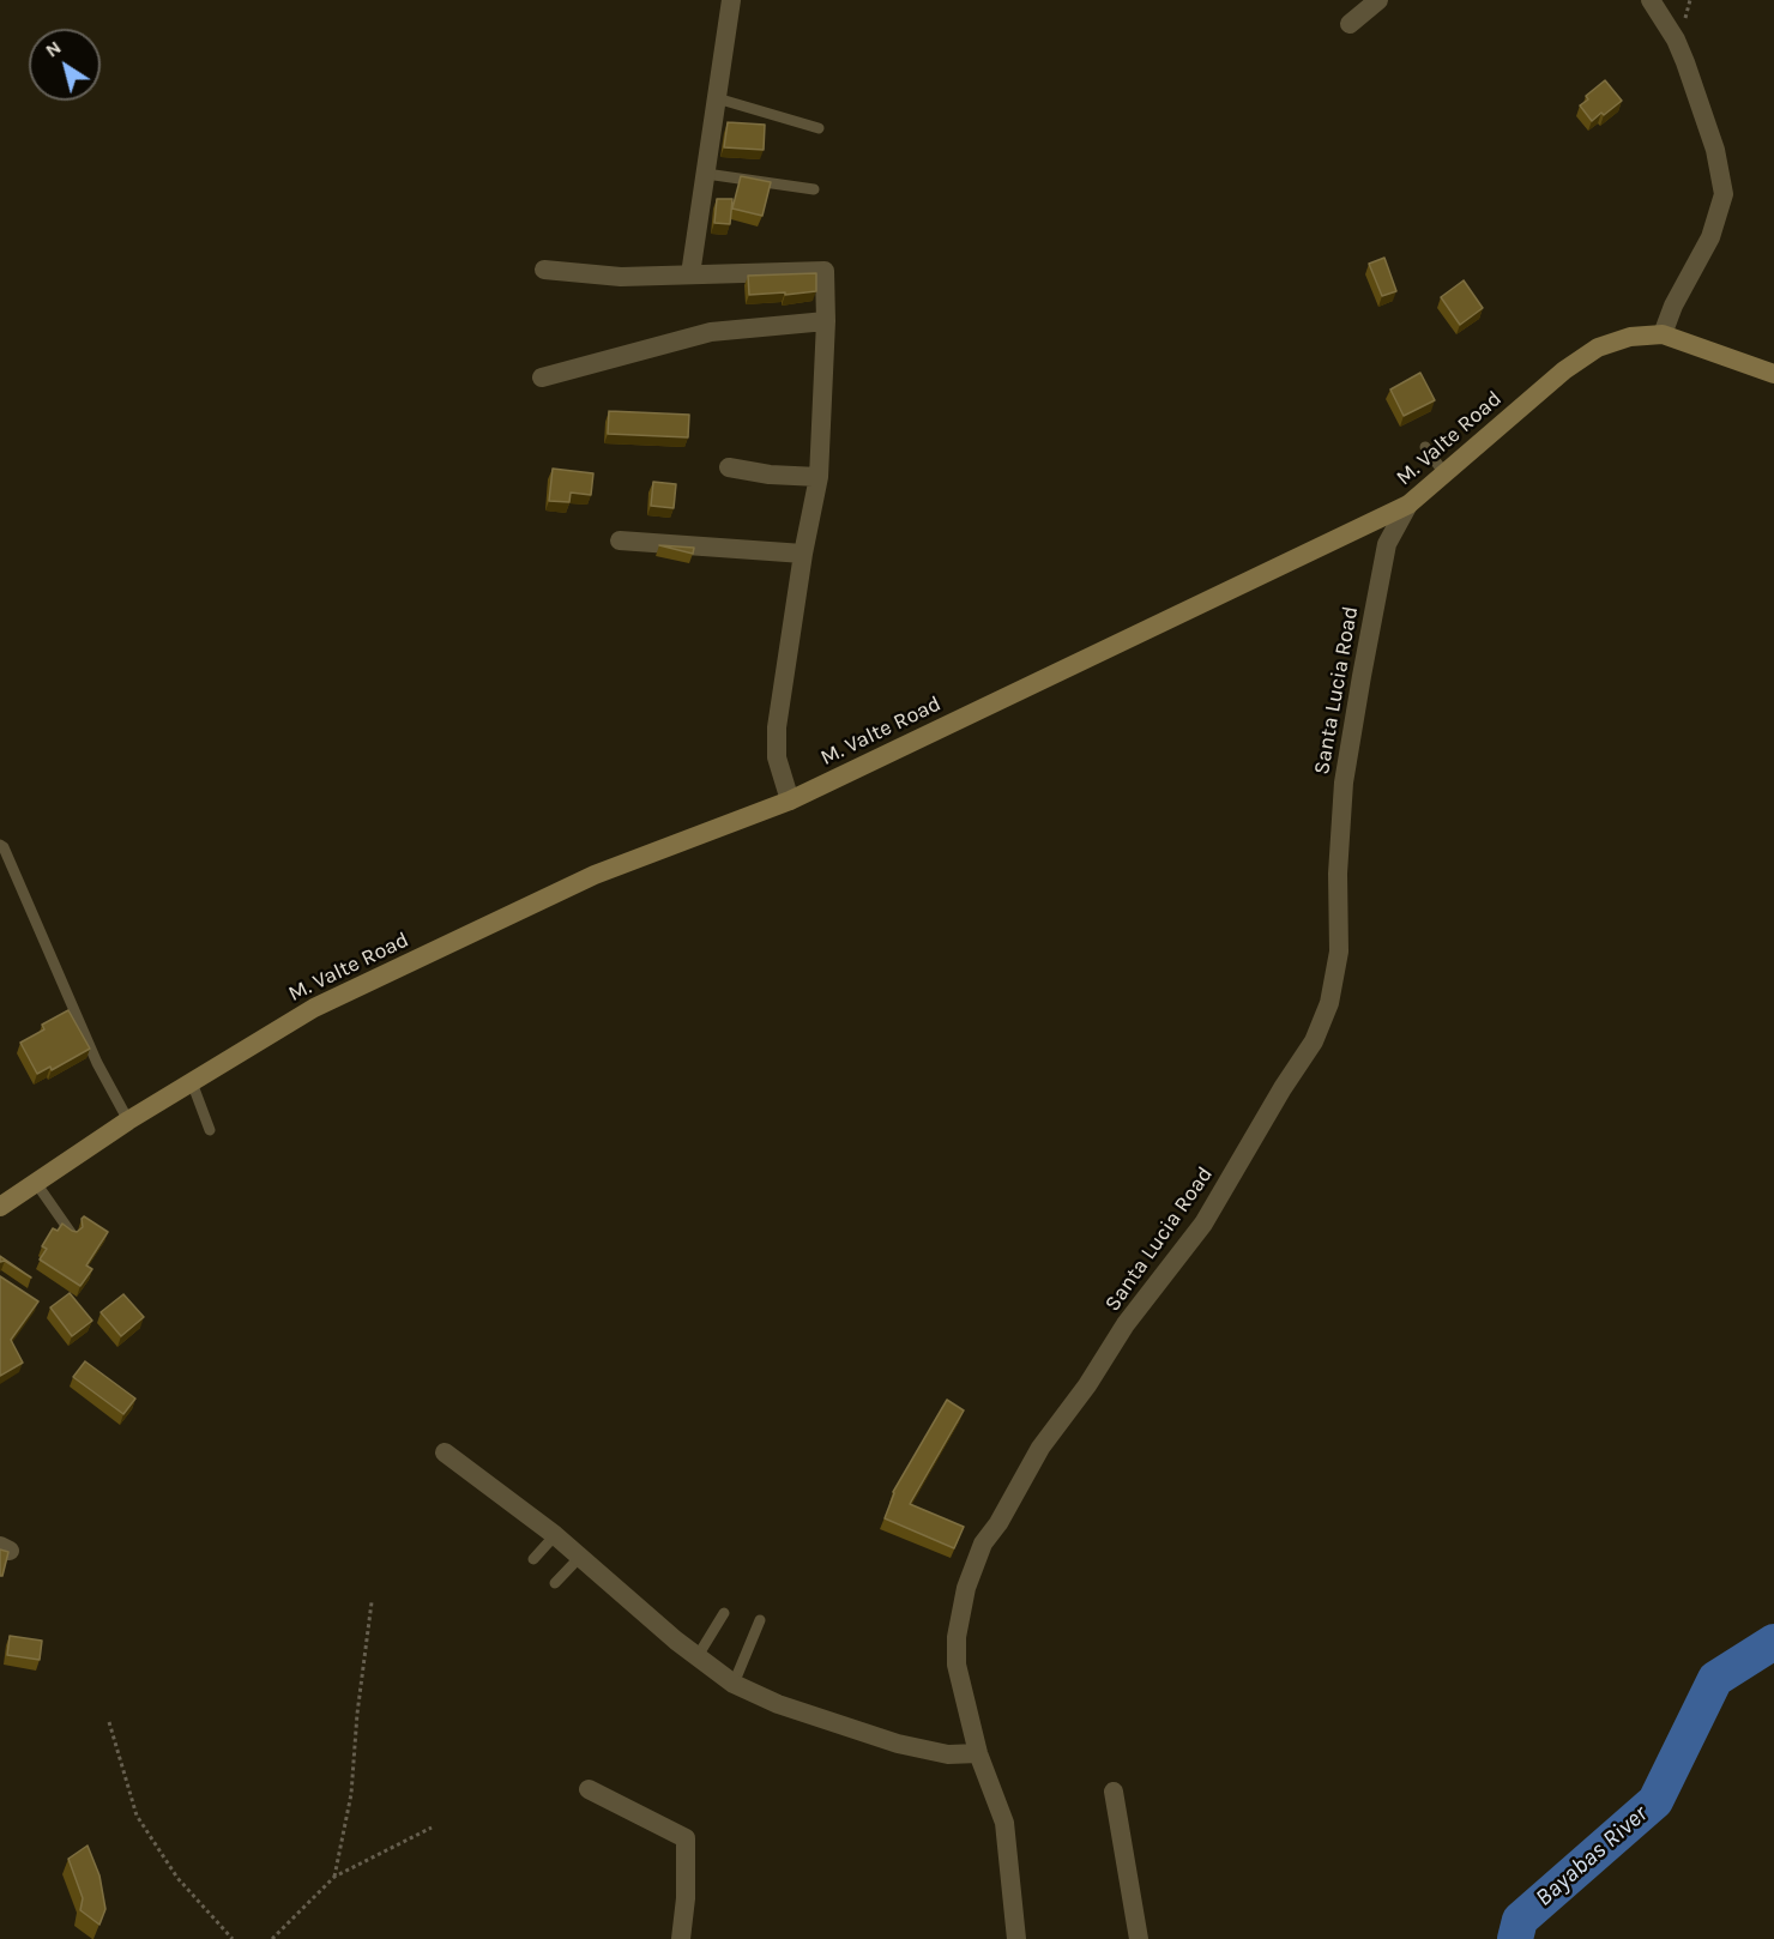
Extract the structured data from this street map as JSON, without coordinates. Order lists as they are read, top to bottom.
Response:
{
  "streets": {
    "main road": ["M. Valte Road"],
    "street": ["Santa Lucia Road"]
  },
  "crossings": [
    ["M. Valte Road", "Santa Lucia Road"]
  ],
  "water": ["Bayabas River"],
  "north": "top left"
}
